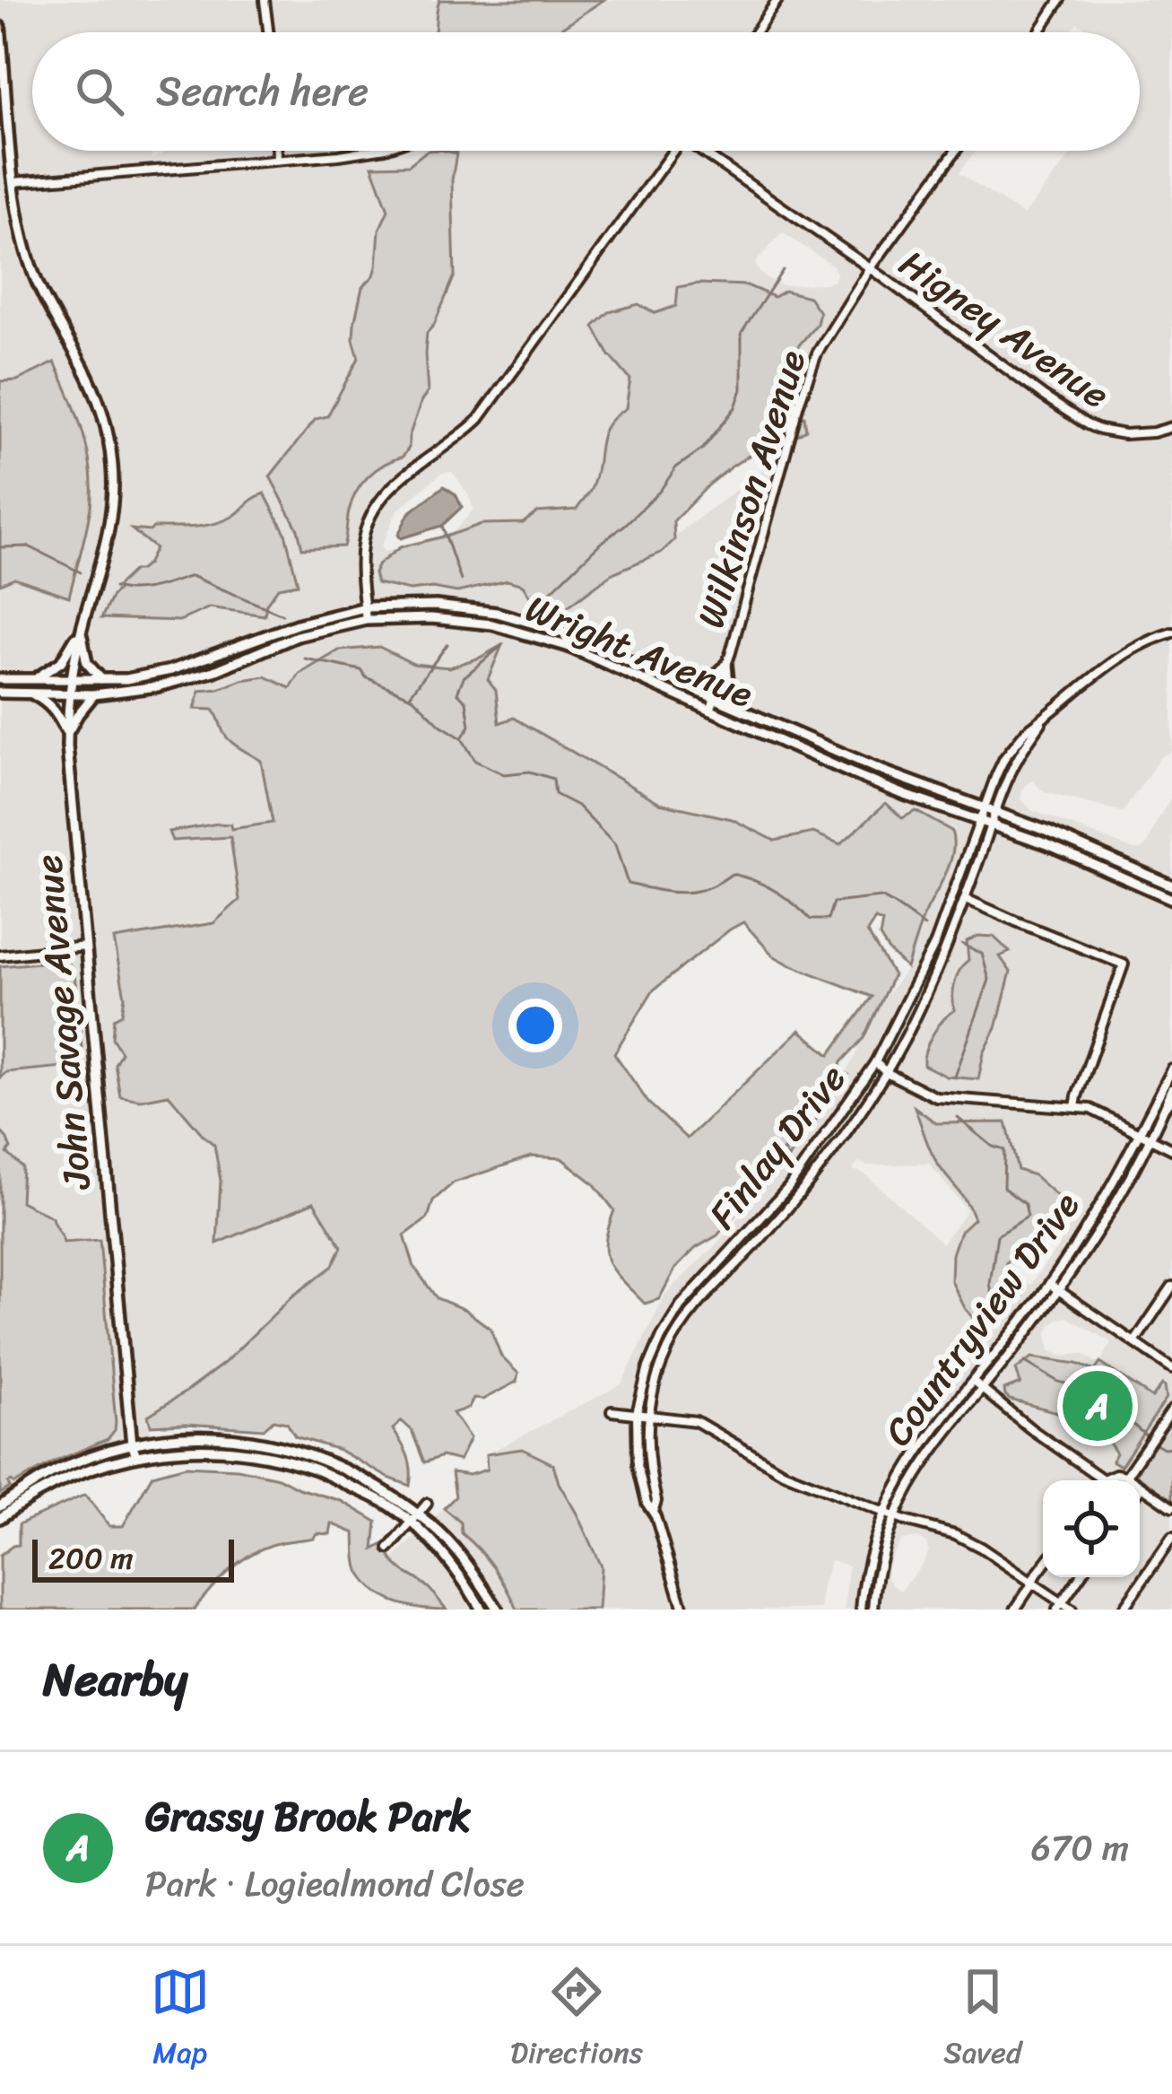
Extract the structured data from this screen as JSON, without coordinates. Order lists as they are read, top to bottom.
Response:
{
  "streets": {
    "main road": ["Wright Avenue", "John Savage Avenue"],
    "street": [
      "Higney Avenue",
      "Wilkinson Avenue",
      "Finlay Drive",
      "Countryview Drive"
    ]
  },
  "crossings": [
    ["Higney Avenue", "Wilkinson Avenue"],
    ["Wilkinson Avenue", "Wright Avenue"],
    ["Wright Avenue", "John Savage Avenue"],
    ["Wright Avenue", "Finlay Drive"]
  ],
  "scale_bar": "200 m",
  "page": {
    "search": "Search here",
    "pins": "A",
    "scale": "200 m",
    "heading": "Nearby",
    "list": [
      {
        "mark": "A",
        "name": "Grassy Brook Park",
        "note": "Park · Logiealmond Close",
        "value": "670 m"
      }
    ],
    "nav": ["Map", "Directions", "Saved"]
  }
}
